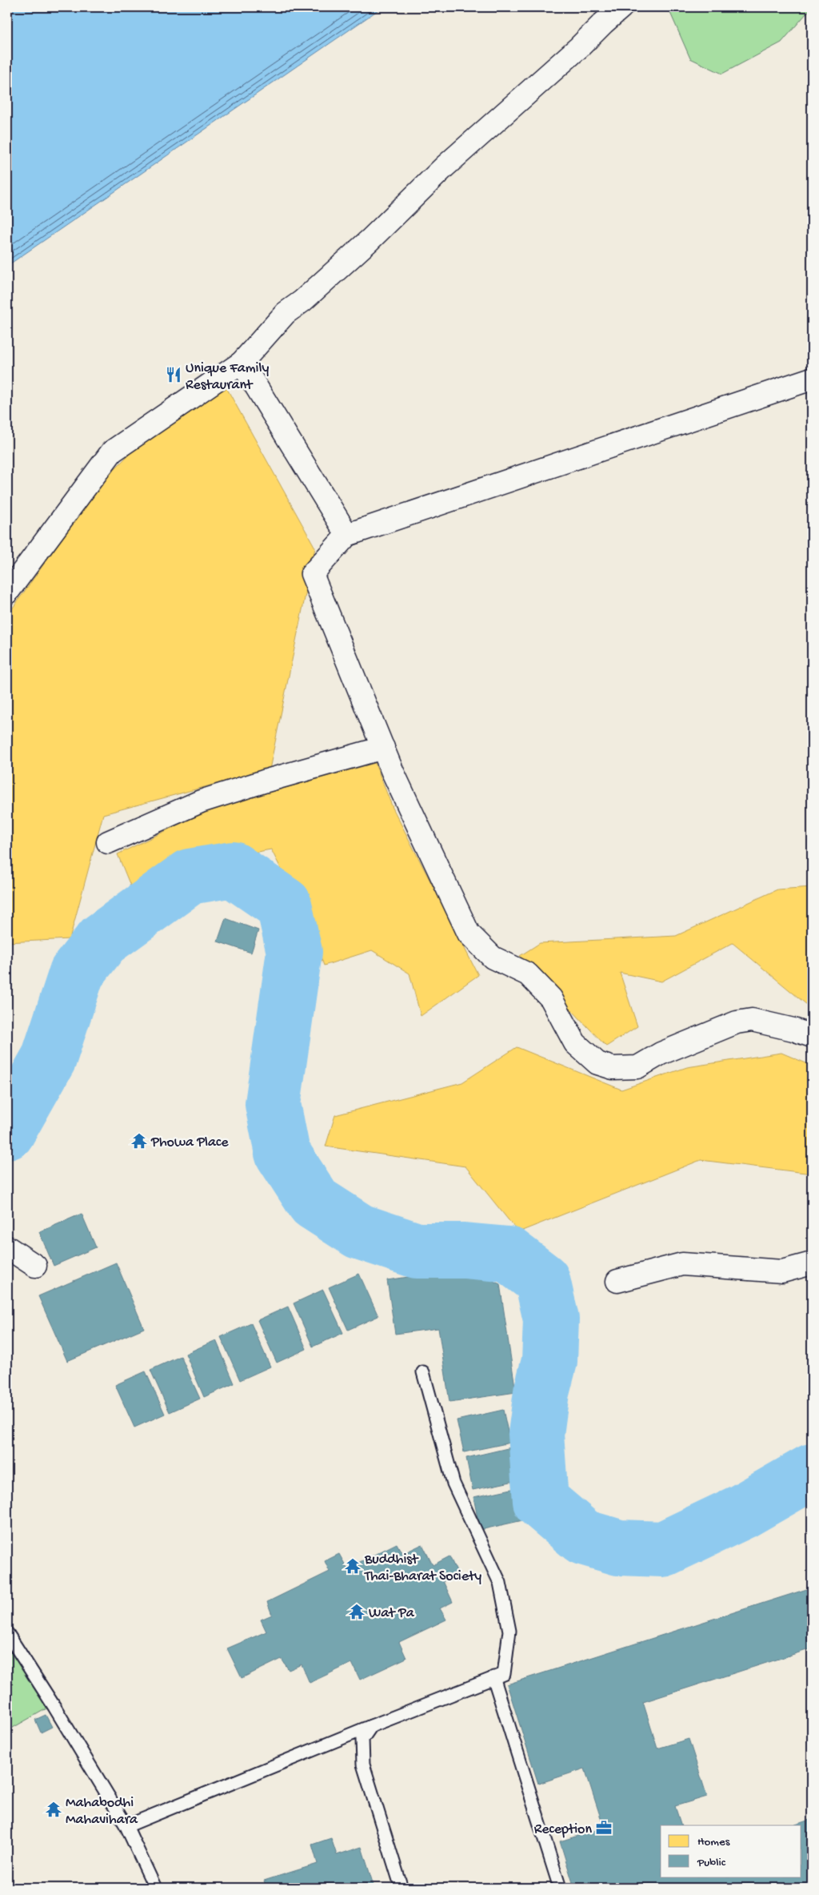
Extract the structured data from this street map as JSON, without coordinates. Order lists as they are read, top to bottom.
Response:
{
  "places": {
    "restaurant": ["Unique Family Restaurant"],
    "temple": [
      "Phowa Place",
      "Buddhist Thai-Bharat Society",
      "Wat Pa",
      "Mahabodhi Mahavihara"
    ],
    "office": ["Reception"]
  },
  "legend": ["Homes", "Public"]
}
